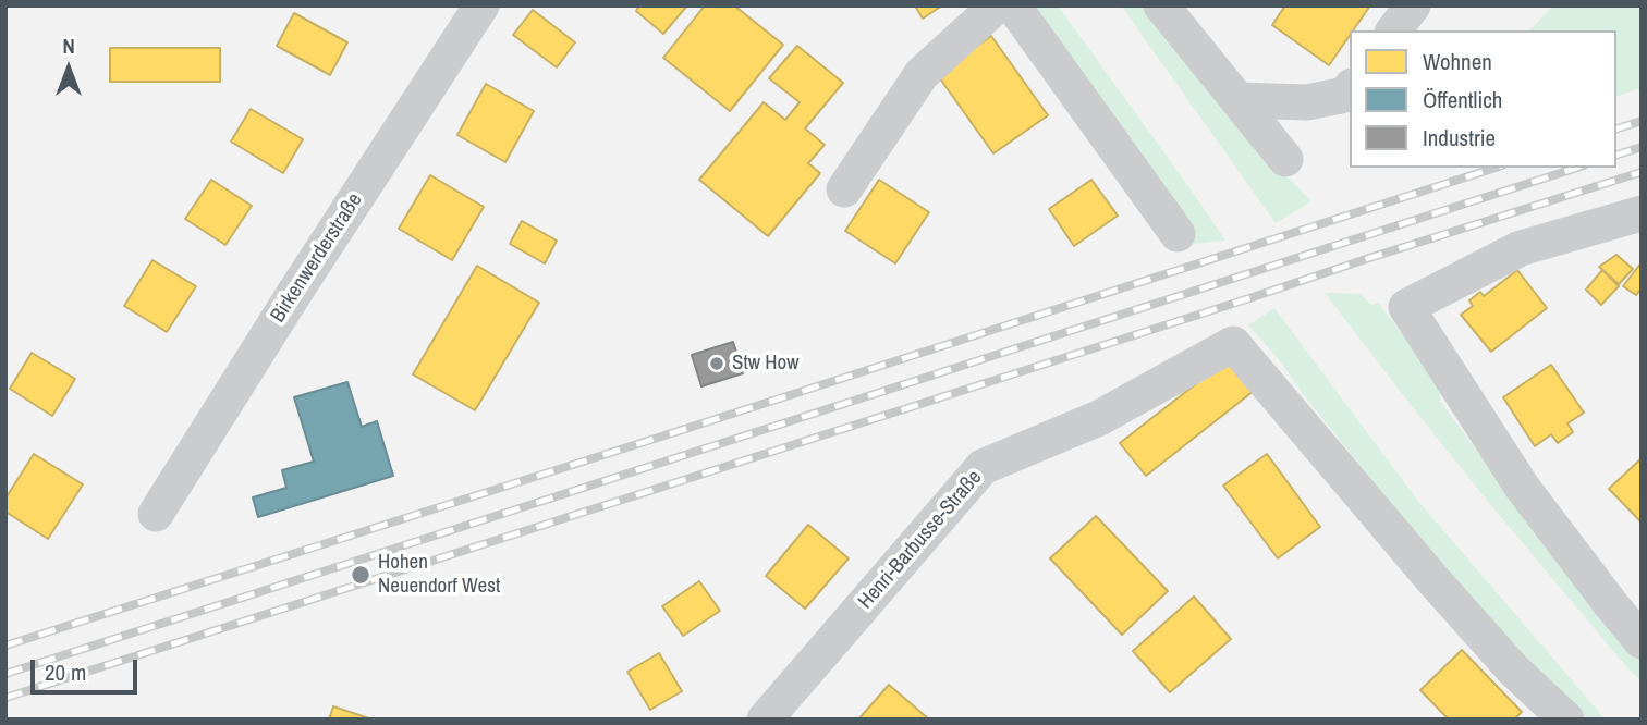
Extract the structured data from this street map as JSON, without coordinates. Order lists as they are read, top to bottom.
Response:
{
  "streets": {
    "street": ["Birkenwerderstraße", "Henri-Barbusse-Straße"]
  },
  "places": ["Stw How", "Hohen Neuendorf West"],
  "legend": ["Wohnen", "Öffentlich", "Industrie"],
  "scale_bar": "20 m",
  "north": "top"
}
